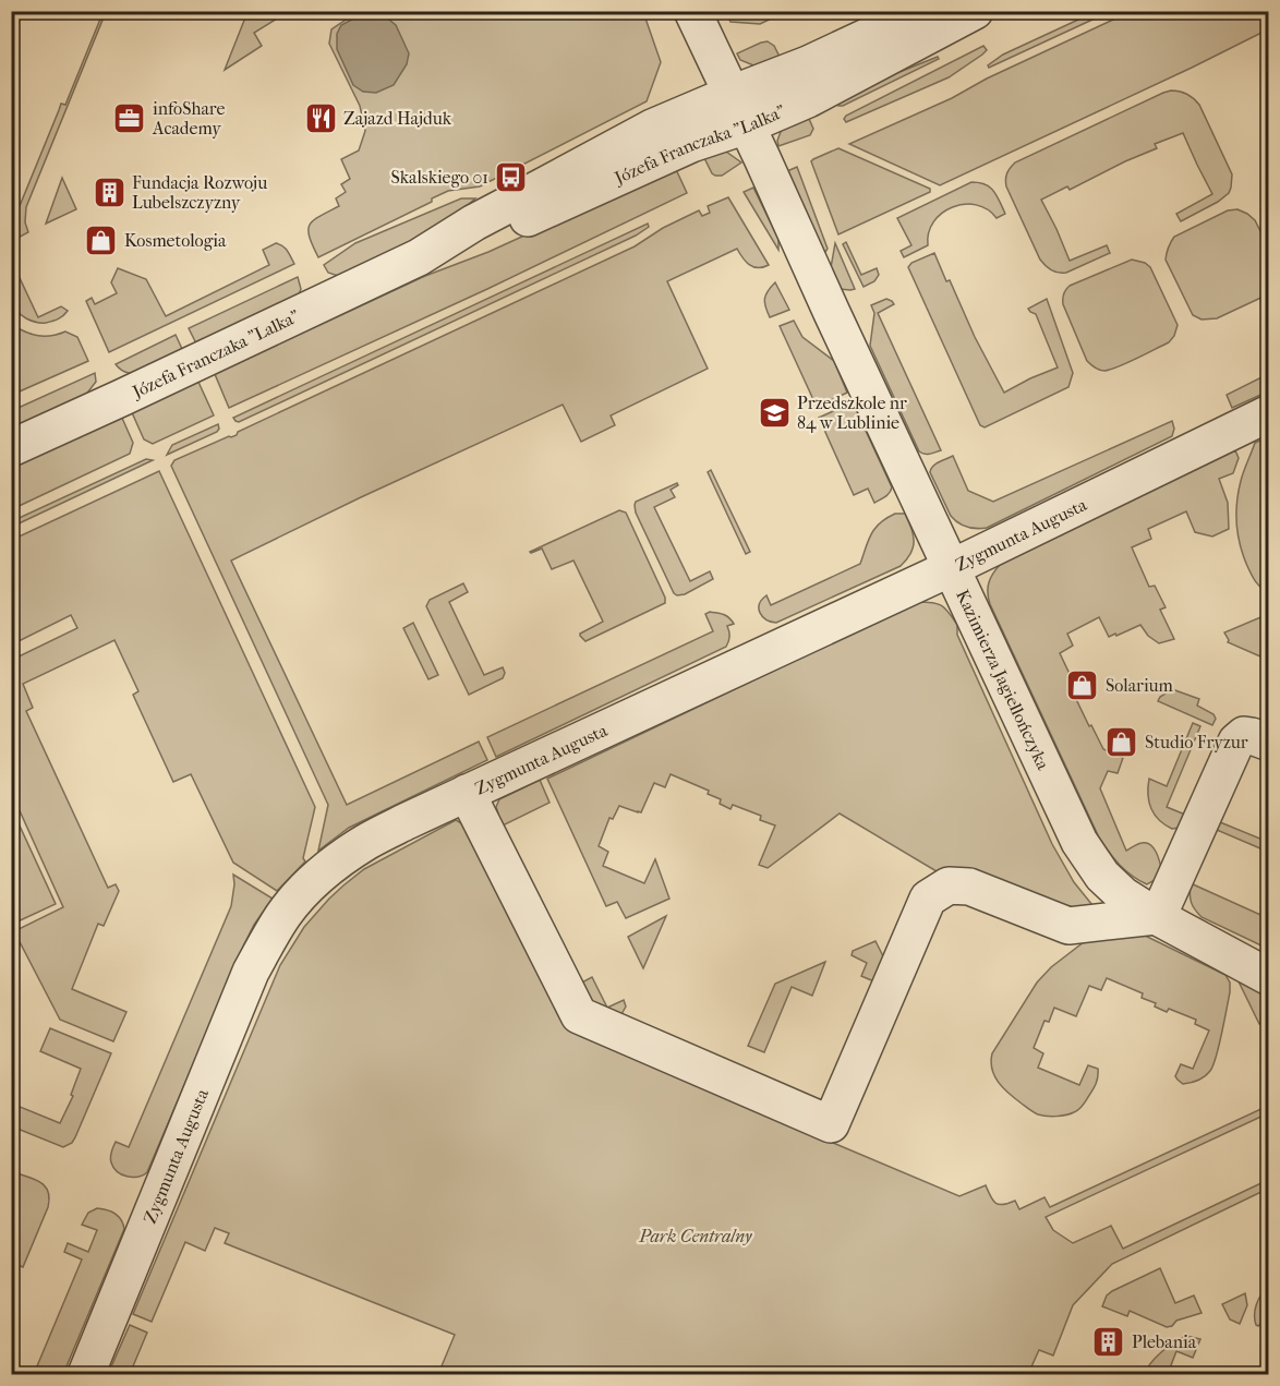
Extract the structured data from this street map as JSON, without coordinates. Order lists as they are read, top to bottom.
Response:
{
  "streets": {
    "street": ["Józefa Franczaka \"Lalka\"", "Zygmunta Augusta", "Kazimierza Jagiellończyka"]
  },
  "crossings": [
    ["Józefa Franczaka \"Lalka\"", "Kazimierza Jagiellończyka"],
    ["Zygmunta Augusta", "Kazimierza Jagiellończyka"]
  ],
  "parks": ["Park Centralny"],
  "places": {
    "office": ["infoShare Academy"],
    "restaurant": ["Zajazd Hajduk"],
    "bus stop": ["Skalskiego 01"],
    "building": ["Fundacja Rozwoju Lubelszczyzny", "Plebania"],
    "shop": ["Kosmetologia", "Solarium", "Studio Fryzur"],
    "school or university": ["Przedszkole nr 84 w Lublinie"]
  }
}
